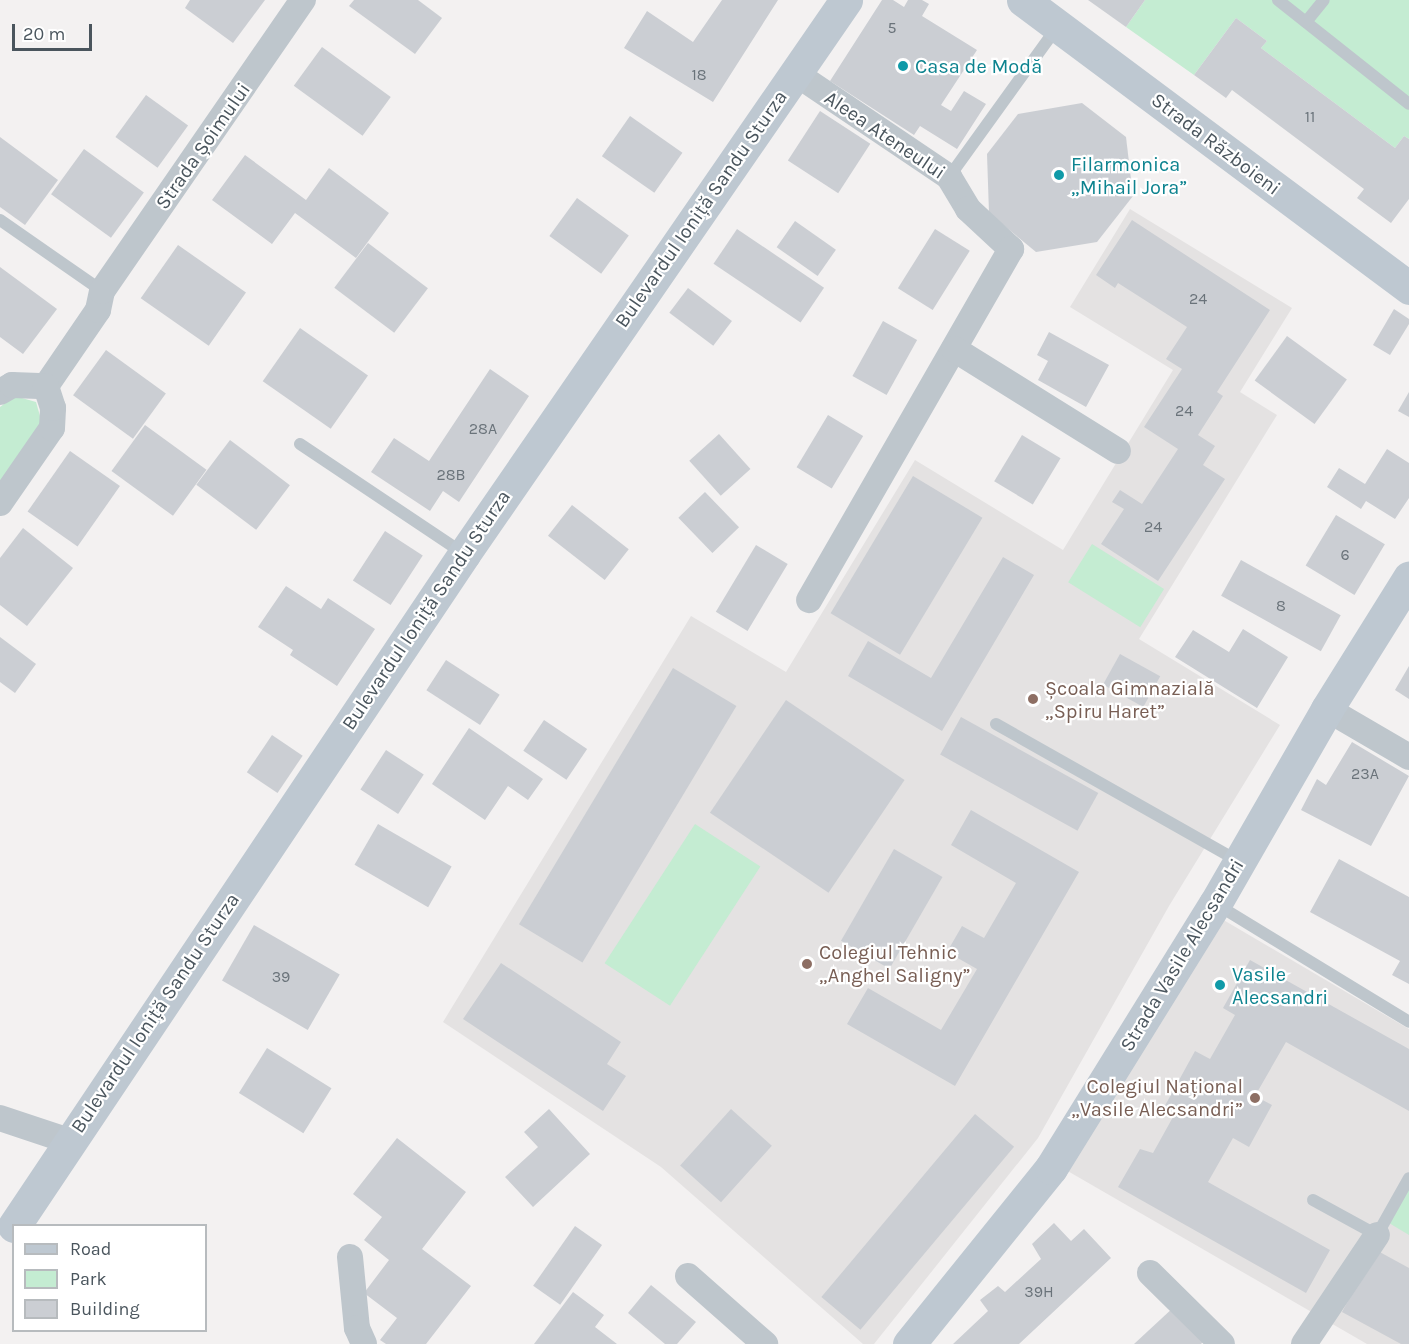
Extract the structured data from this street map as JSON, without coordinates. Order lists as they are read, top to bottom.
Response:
{
  "streets": {
    "street": [
      "Aleea Ateneului",
      "Strada Războieni",
      "Strada Șoimului",
      "Bulevardul Ioniță Sandu Sturza",
      "Strada Vasile Alecsandri"
    ]
  },
  "crossings": [
    ["Aleea Ateneului", "Bulevardul Ioniță Sandu Sturza"]
  ],
  "places": [
    "Casa de Modă",
    "Filarmonica „Mihail Jora”",
    "Școala Gimnazială „Spiru Haret”",
    "Colegiul Tehnic „Anghel Saligny”",
    "Vasile Alecsandri",
    "Colegiul Național „Vasile Alecsandri”"
  ],
  "house_numbers": [
    "5",
    "18",
    "11",
    "24",
    "24",
    "28A",
    "28B",
    "24",
    "6",
    "8",
    "23A",
    "39",
    "39H"
  ],
  "legend": ["Road", "Park", "Building"],
  "scale_bar": "20 m"
}
